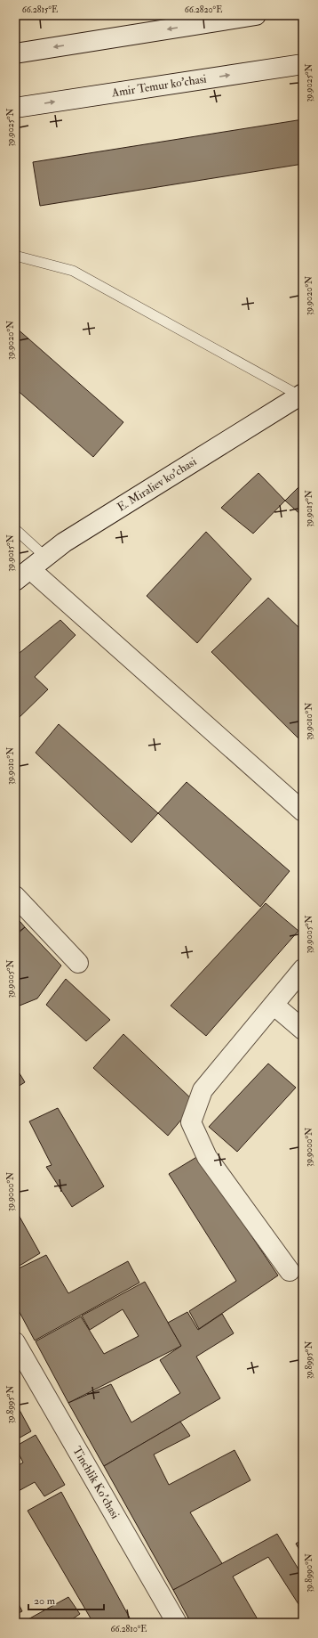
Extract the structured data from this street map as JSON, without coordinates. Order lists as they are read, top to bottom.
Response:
{
  "streets": {
    "street": ["Amir Temur ko'chasi", "E. Miraliev ko'chasi", "Tinchlik Ko’chasi"]
  },
  "scale_bar": "20 m",
  "coordinates": [
    "66.2815°E",
    "66.2820°E",
    "39.9025°N",
    "39.9020°N",
    "39.9015°N",
    "39.9010°N",
    "39.9005°N",
    "39.9000°N",
    "39.8995°N",
    "39.8990°N",
    "66.2810°E"
  ]
}
